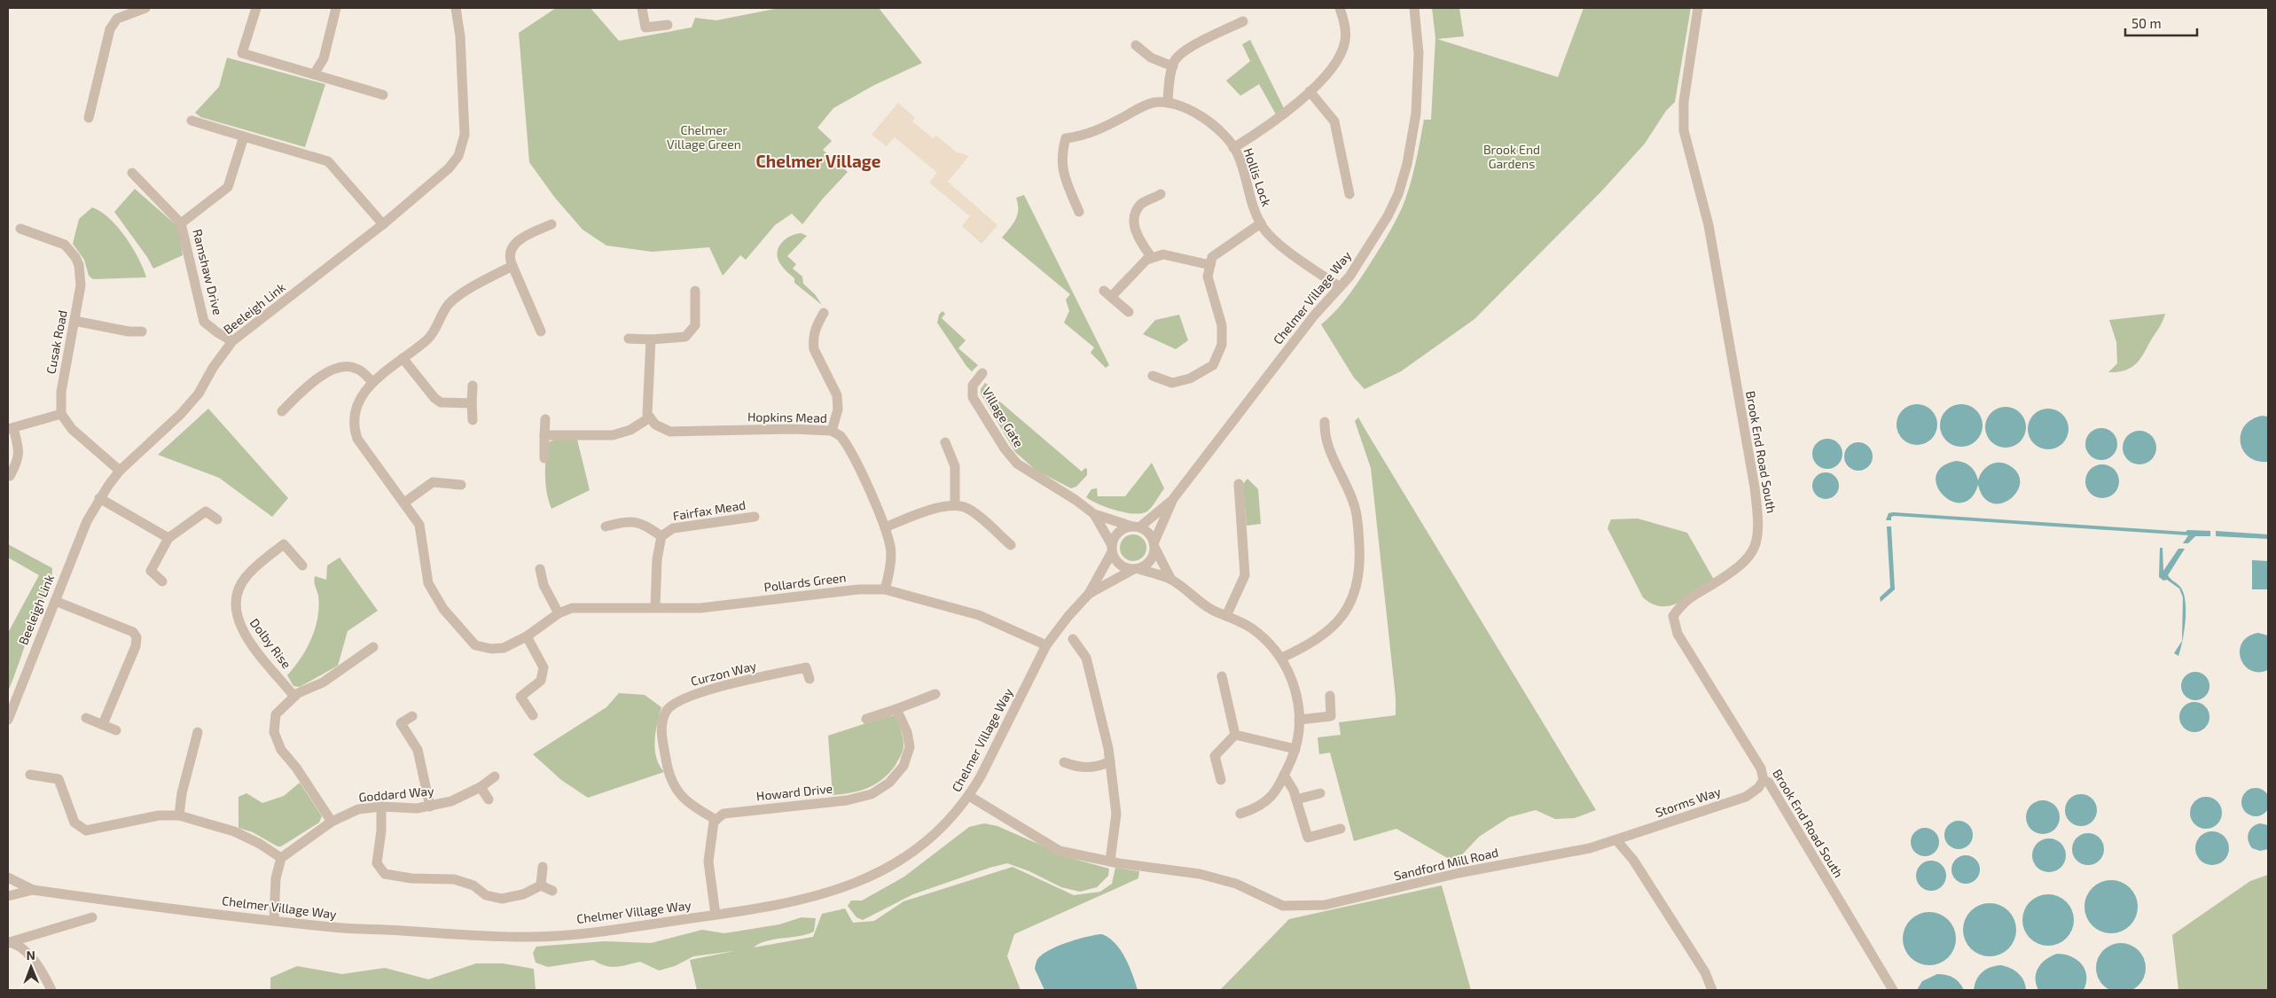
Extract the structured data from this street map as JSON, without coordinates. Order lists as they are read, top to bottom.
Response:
{
  "streets": {
    "street": [
      "Hollis Lock",
      "Ramshaw Drive",
      "Chelmer Village Way",
      "Beeleigh Link",
      "Cusak Road",
      "Hopkins Mead",
      "Village Gate",
      "Brook End Road South",
      "Fairfax Mead",
      "Pollards Green",
      "Dolby Rise",
      "Curzon Way",
      "Howard Drive",
      "Goddard Way",
      "Storms Way",
      "Sandford Mill Road"
    ]
  },
  "crossings": [
    ["Hollis Lock", "Chelmer Village Way"],
    ["Ramshaw Drive", "Beeleigh Link"],
    ["Chelmer Village Way", "Village Gate"],
    ["Chelmer Village Way", "Pollards Green"],
    ["Chelmer Village Way", "Sandford Mill Road"],
    ["Hopkins Mead", "Pollards Green"],
    ["Brook End Road South", "Storms Way"],
    ["Fairfax Mead", "Pollards Green"],
    ["Curzon Way", "Howard Drive"],
    ["Storms Way", "Sandford Mill Road"]
  ],
  "districts": ["Chelmer Village"],
  "parks": ["Chelmer Village Green", "Brook End Gardens"],
  "scale_bar": "50 m",
  "north": "top"
}
